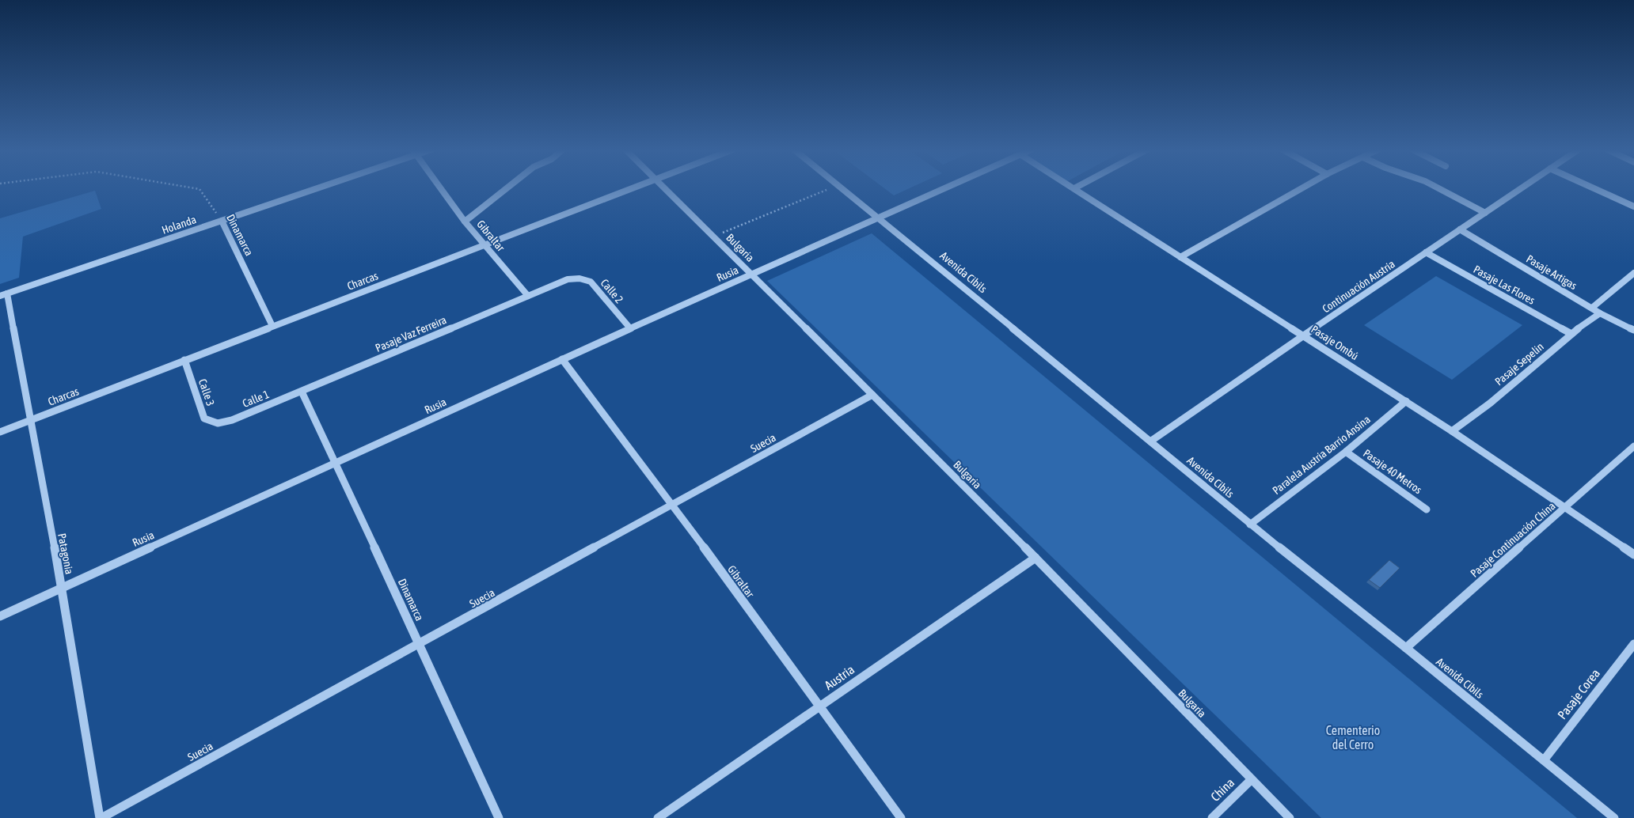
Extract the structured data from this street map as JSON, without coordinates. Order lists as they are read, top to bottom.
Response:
{
  "streets": {
    "street": [
      "Holanda",
      "Dinamarca",
      "Gibraltar",
      "Bulgaria",
      "Avenida Cibils",
      "Pasaje Artigas",
      "Rusia",
      "Charcas",
      "Pasaje Las Flores",
      "Continuación Austria",
      "Calle 2",
      "Pasaje Vaz Ferreira",
      "Pasaje Ombú",
      "Pasaje Sepelin",
      "Calle 3",
      "Calle 1",
      "Suecia",
      "Paralela Austria Barrio Ansina",
      "Pasaje 40 Metros",
      "Pasaje Continuación China",
      "Patagonia",
      "Austria",
      "Pasaje Corea",
      "China"
    ]
  },
  "crossings": [
    ["Holanda", "Dinamarca"],
    ["Holanda", "Patagonia"],
    ["Dinamarca", "Rusia"],
    ["Dinamarca", "Charcas"],
    ["Dinamarca", "Pasaje Vaz Ferreira"],
    ["Dinamarca", "Calle 1"],
    ["Dinamarca", "Suecia"],
    ["Gibraltar", "Rusia"],
    ["Gibraltar", "Charcas"],
    ["Gibraltar", "Calle 2"],
    ["Gibraltar", "Pasaje Vaz Ferreira"],
    ["Gibraltar", "Suecia"],
    ["Gibraltar", "Austria"],
    ["Bulgaria", "Rusia"],
    ["Bulgaria", "Suecia"],
    ["Bulgaria", "Austria"],
    ["Bulgaria", "China"],
    ["Avenida Cibils", "Rusia"],
    ["Avenida Cibils", "Continuación Austria"],
    ["Avenida Cibils", "Paralela Austria Barrio Ansina"],
    ["Avenida Cibils", "Pasaje Continuación China"],
    ["Avenida Cibils", "Pasaje Corea"],
    ["Pasaje Artigas", "Continuación Austria"],
    ["Pasaje Artigas", "Pasaje Sepelin"],
    ["Rusia", "Calle 2"],
    ["Rusia", "Patagonia"],
    ["Charcas", "Calle 3"],
    ["Charcas", "Patagonia"],
    ["Pasaje Las Flores", "Continuación Austria"],
    ["Pasaje Las Flores", "Pasaje Sepelin"],
    ["Continuación Austria", "Pasaje Ombú"],
    ["Calle 2", "Pasaje Vaz Ferreira"],
    ["Pasaje Vaz Ferreira", "Calle 1"],
    ["Pasaje Ombú", "Pasaje Sepelin"],
    ["Pasaje Ombú", "Paralela Austria Barrio Ansina"],
    ["Pasaje Ombú", "Pasaje Continuación China"],
    ["Calle 3", "Calle 1"],
    ["Suecia", "Patagonia"],
    ["Paralela Austria Barrio Ansina", "Pasaje 40 Metros"]
  ],
  "parks": ["Cementerio del Cerro"]
}
